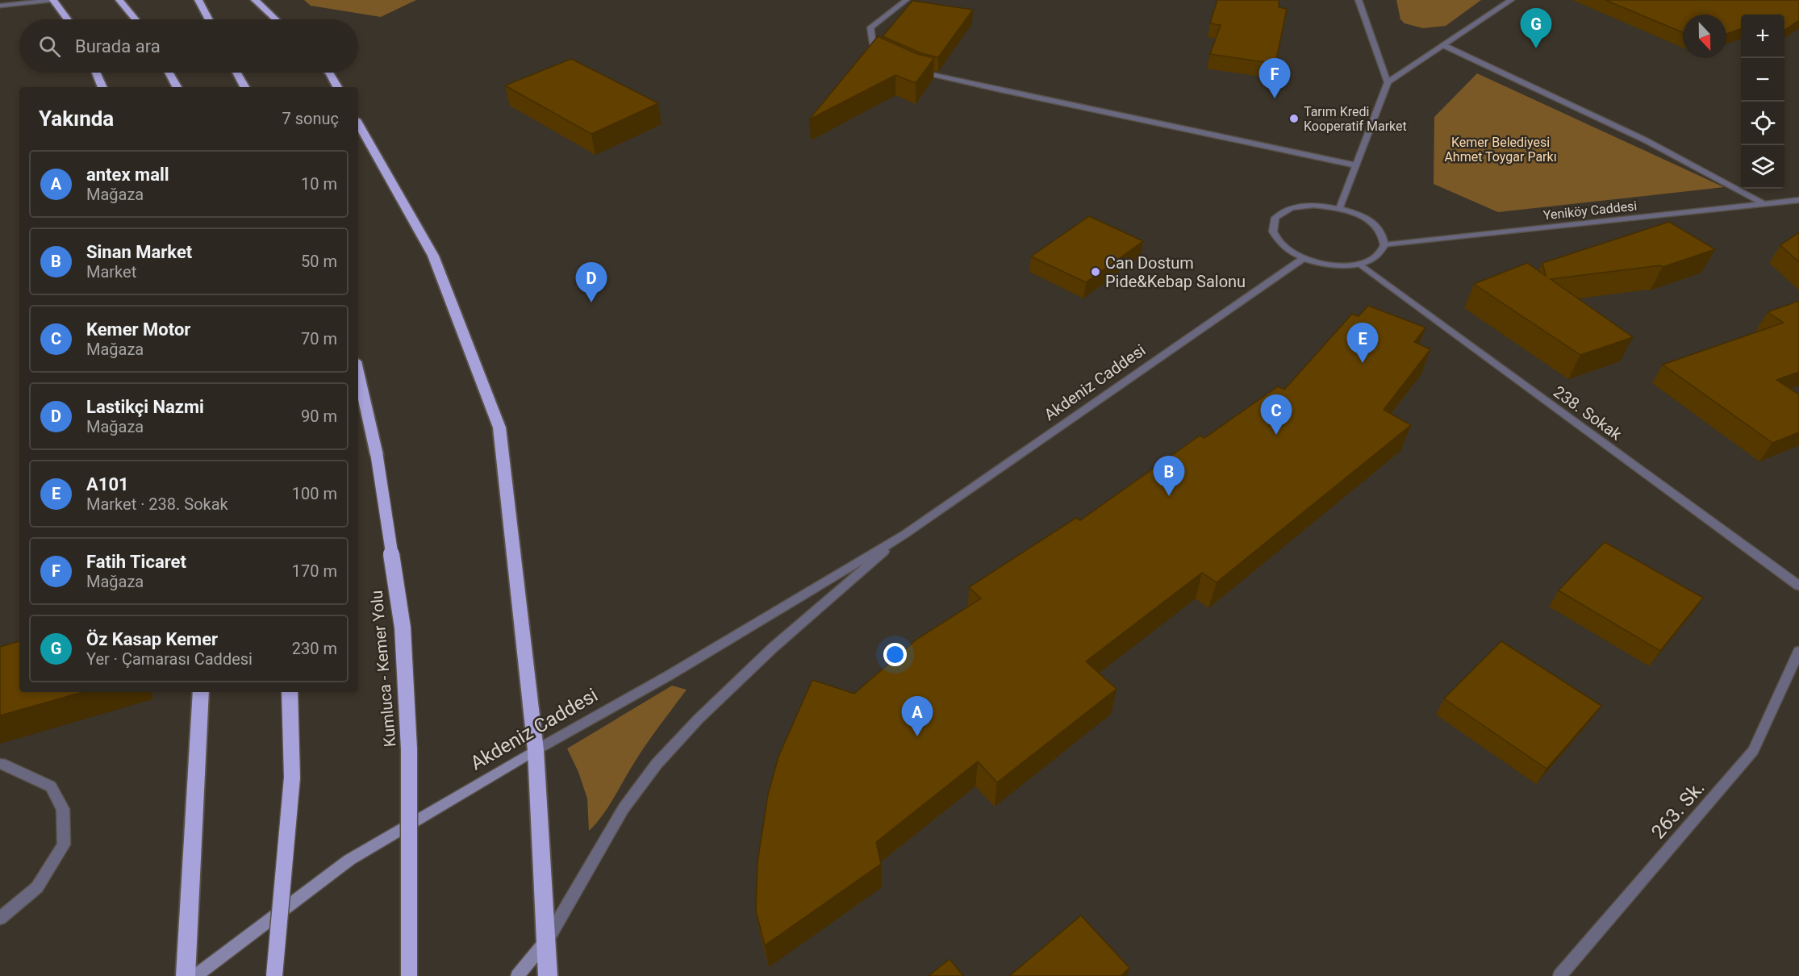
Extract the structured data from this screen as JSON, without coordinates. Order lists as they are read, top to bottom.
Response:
{
  "streets": {
    "highway": ["Kumluca - Kemer Yolu"],
    "main road": ["Akdeniz Caddesi"],
    "street": ["Yeniköy Caddesi", "238. Sokak", "263. Sk."]
  },
  "parks": ["Kemer Belediyesi Ahmet Toygar Parkı"],
  "places": ["Tarım Kredi Kooperatif Market", "Can Dostum Pide&Kebap Salonu"],
  "north": "bottom",
  "page": {
    "pins": [
      "G",
      "F",
      "D",
      "E",
      "C",
      "B",
      "A"
    ],
    "map_buttons": ["+", "−"],
    "search": "Burada ara",
    "heading": ["Yakında", "7 sonuç"],
    "list": [
      {
        "mark": "A",
        "name": "antex mall",
        "note": "Mağaza",
        "value": "10 m"
      },
      {
        "mark": "B",
        "name": "Sinan Market",
        "note": "Market",
        "value": "50 m"
      },
      {
        "mark": "C",
        "name": "Kemer Motor",
        "note": "Mağaza",
        "value": "70 m"
      },
      {
        "mark": "D",
        "name": "Lastikçi Nazmi",
        "note": "Mağaza",
        "value": "90 m"
      },
      {
        "mark": "E",
        "name": "A101",
        "note": "Market · 238. Sokak",
        "value": "100 m"
      },
      {
        "mark": "F",
        "name": "Fatih Ticaret",
        "note": "Mağaza",
        "value": "170 m"
      },
      {
        "mark": "G",
        "name": "Öz Kasap Kemer",
        "note": "Yer · Çamarası Caddesi",
        "value": "230 m"
      }
    ]
  }
}
